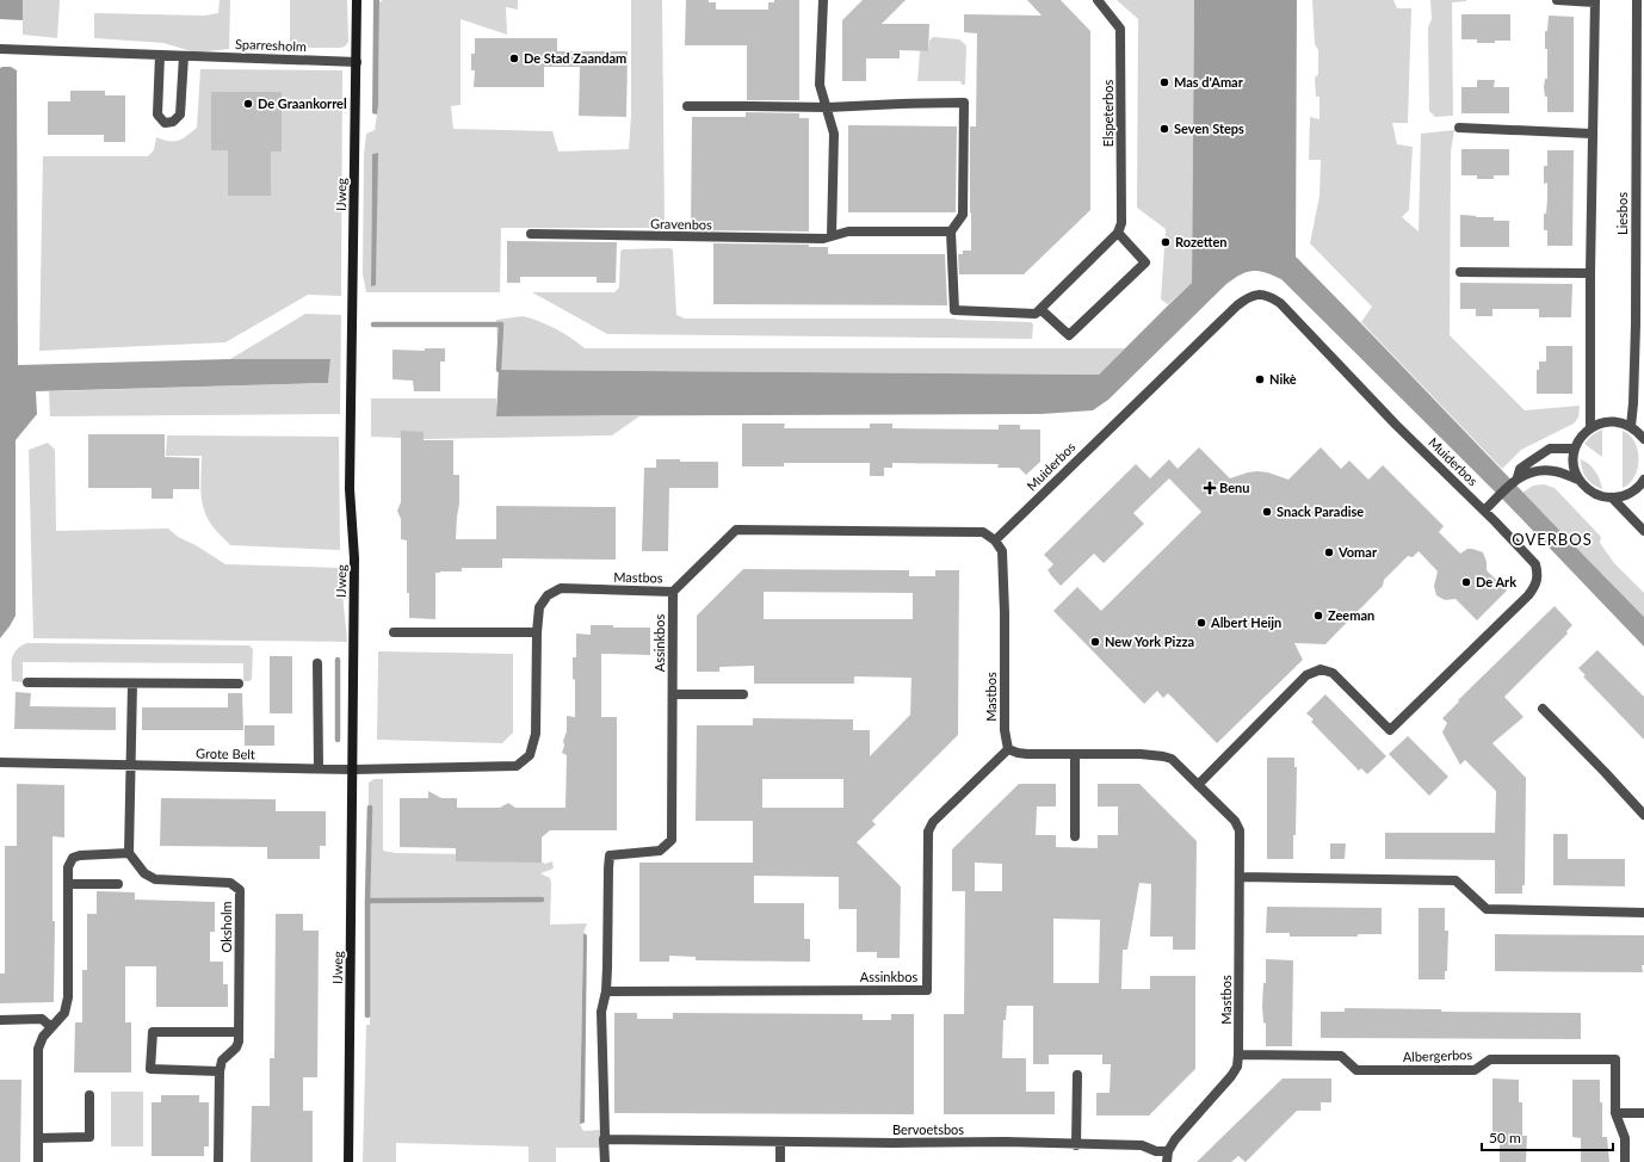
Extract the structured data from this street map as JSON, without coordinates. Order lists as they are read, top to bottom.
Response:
{
  "streets": {
    "street": [
      "Sparresholm",
      "Elspeterbos",
      "IJweg",
      "Liesbos",
      "Gravenbos",
      "Muiderbos",
      "Mastbos",
      "Assinkbos",
      "Grote Belt",
      "Oksholm",
      "Albergerbos",
      "Bervoetsbos"
    ]
  },
  "crossings": [
    ["Sparresholm", "IJweg"],
    ["IJweg", "Mastbos"],
    ["IJweg", "Grote Belt"],
    ["Muiderbos", "Mastbos"],
    ["Mastbos", "Assinkbos"],
    ["Mastbos", "Grote Belt"],
    ["Mastbos", "Albergerbos"],
    ["Mastbos", "Bervoetsbos"]
  ],
  "districts": ["OVERBOS"],
  "places": {
    "other": [
      "De Stad Zaandam",
      "Mas d'Amar",
      "De Graankorrel",
      "Seven Steps",
      "Rozetten",
      "Nikè",
      "Snack Paradise",
      "Vomar",
      "De Ark",
      "Zeeman",
      "Albert Heijn",
      "New York Pizza"
    ],
    "health": ["Benu"]
  },
  "scale_bar": "50 m"
}
